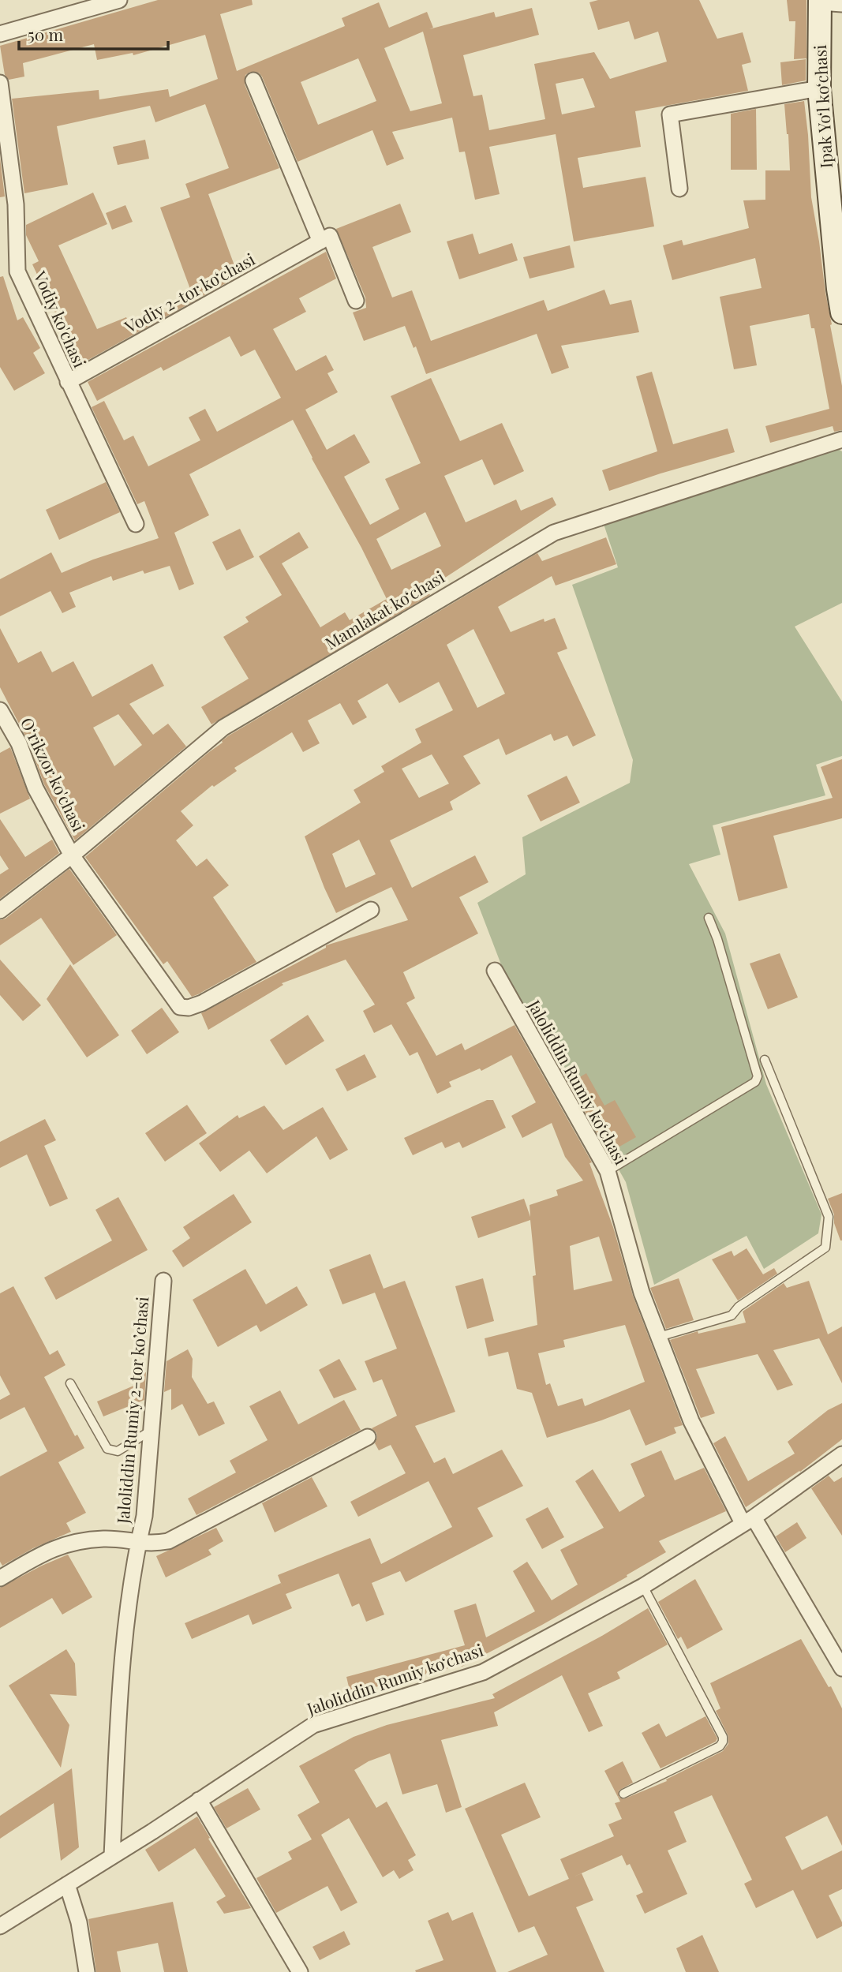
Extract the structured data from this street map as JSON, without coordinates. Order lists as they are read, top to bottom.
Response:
{
  "streets": {
    "street": [
      "Ipak Yoʻl koʻchasi",
      "Vodiy 2-tor ko‘chasi",
      "Vodiy ko'chasi",
      "Mamlakat koʻchasi",
      "Oʻrikzor ko'chasi",
      "Jaloliddin Rumiy koʻchasi",
      "Jaloliddin Rumiy 2-tor koʼchasi"
    ]
  },
  "crossings": [
    ["Vodiy 2-tor ko‘chasi", "Vodiy ko'chasi"],
    ["Mamlakat koʻchasi", "Oʻrikzor ko'chasi"],
    ["Jaloliddin Rumiy koʻchasi", "Jaloliddin Rumiy 2-tor koʼchasi"]
  ],
  "scale_bar": "50 m"
}
